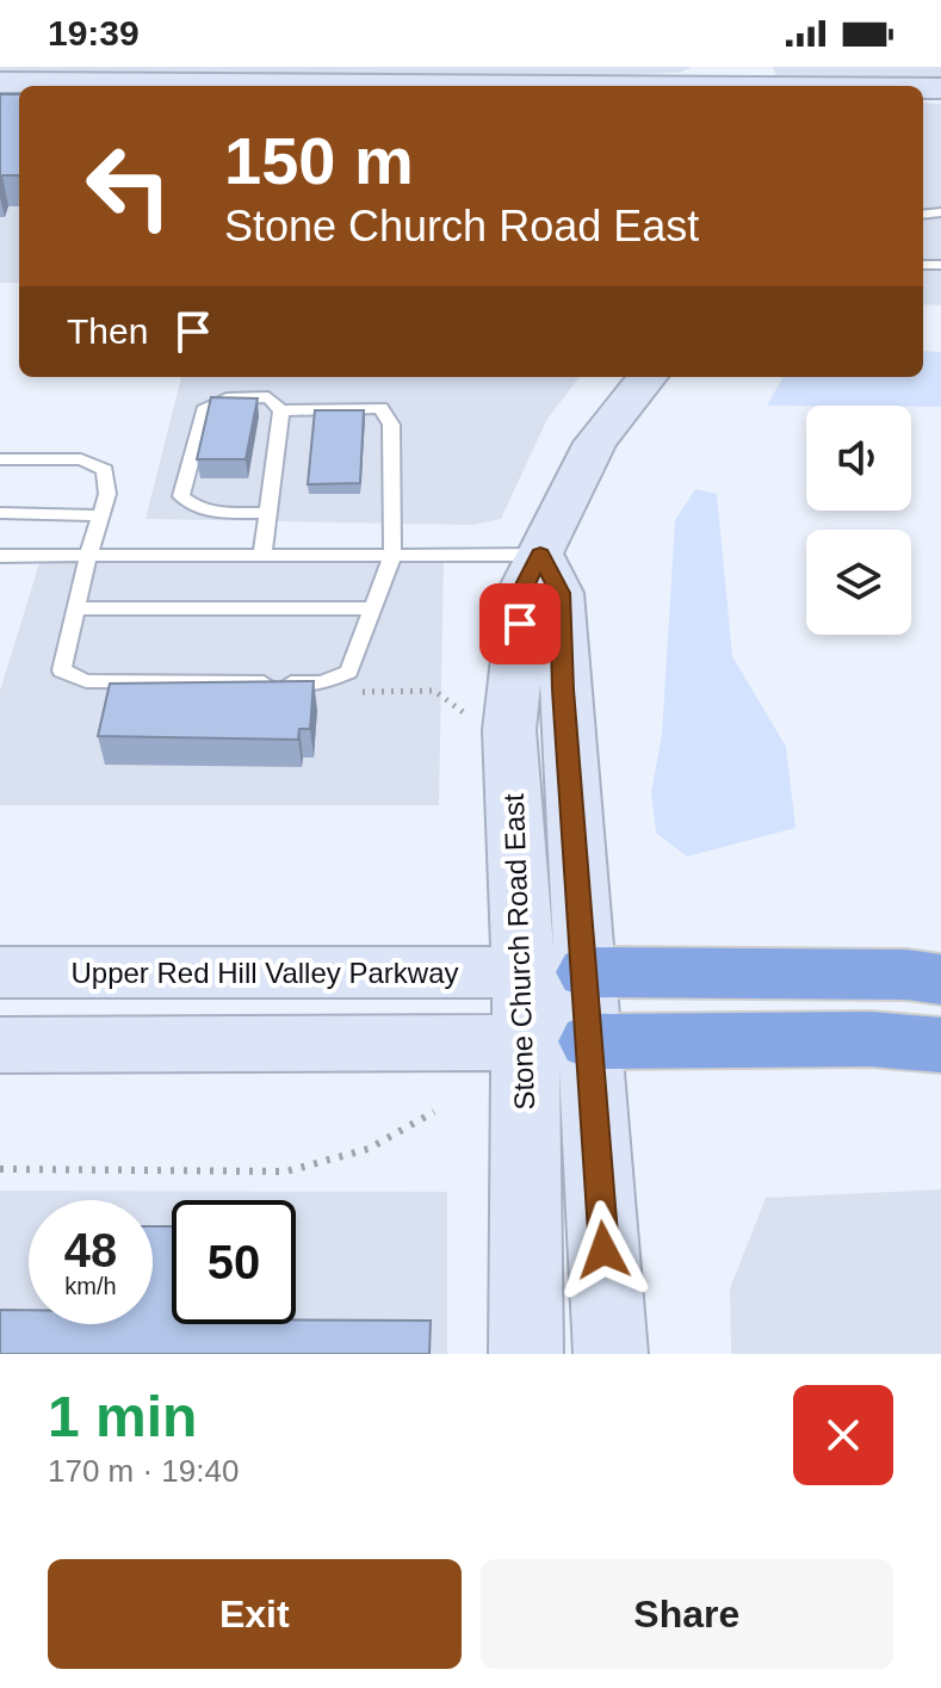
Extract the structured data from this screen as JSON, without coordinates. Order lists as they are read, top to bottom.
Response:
{
  "streets": {
    "main road": ["Stone Church Road East", "Upper Red Hill Valley Parkway"]
  },
  "crossings": [
    ["Stone Church Road East", "Upper Red Hill Valley Parkway"]
  ],
  "page": {
    "status": "19:39",
    "turn": ["150 m", "Stone Church Road East"],
    "then": "Then",
    "speed": "48 km/h",
    "limit": "50",
    "heading": ["1 min", "170 m · 19:40"],
    "buttons": ["Exit", "Share"]
  }
}
